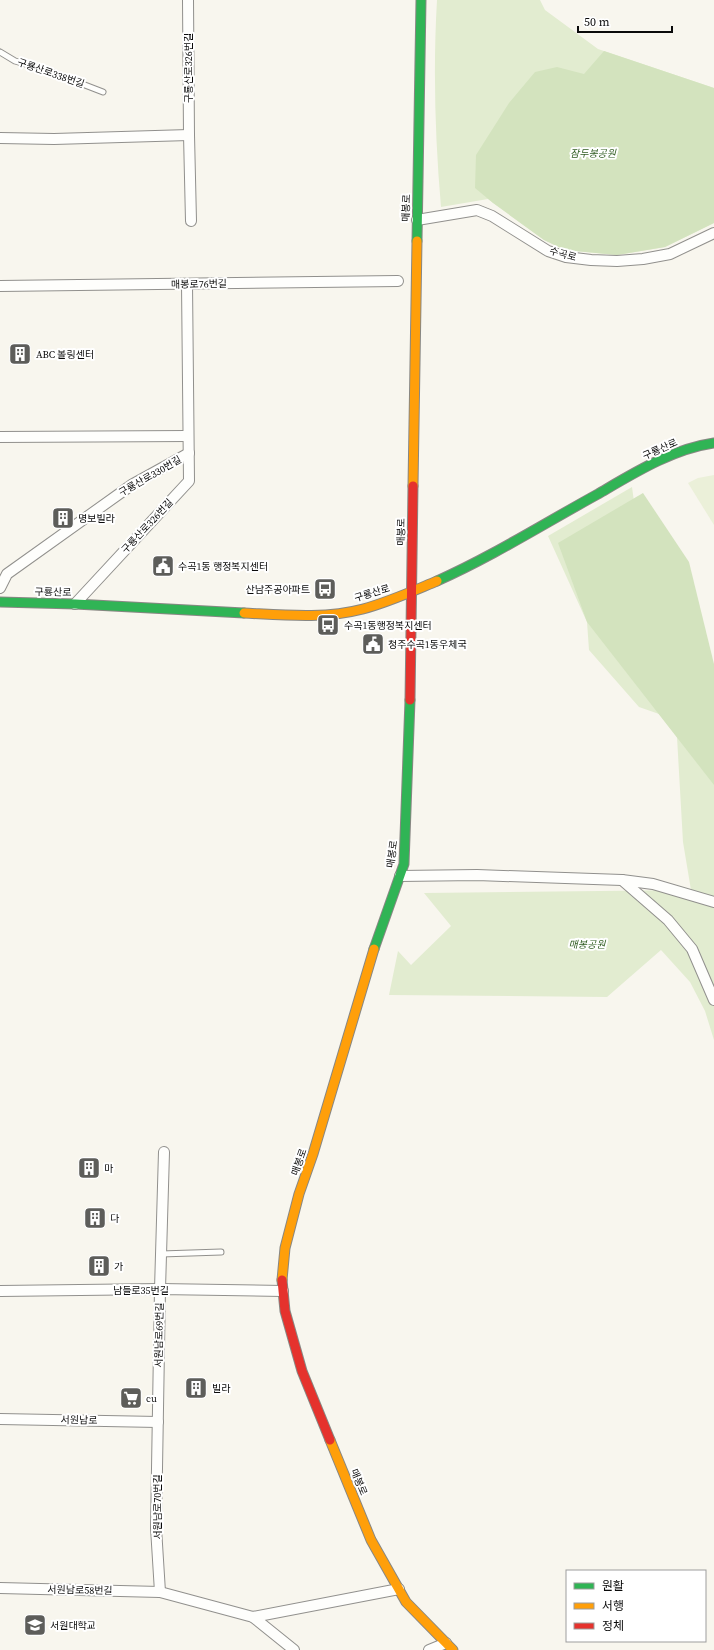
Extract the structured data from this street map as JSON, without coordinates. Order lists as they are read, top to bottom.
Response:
{
  "streets": {
    "street": [
      "구룡산로326번길",
      "매봉로",
      "수곡로",
      "매봉로76번길",
      "구룡산로",
      "구룡산로330번길",
      "남들로35번길",
      "서원남로69번길",
      "서원남로",
      "서원남로70번길",
      "서원남로58번길"
    ],
    "lane": ["구룡산로338번길"]
  },
  "crossings": [
    ["구룡산로326번길", "매봉로76번길"],
    ["구룡산로326번길", "구룡산로"],
    ["구룡산로326번길", "구룡산로330번길"],
    ["매봉로", "수곡로"],
    ["매봉로", "구룡산로"],
    ["매봉로", "남들로35번길"],
    ["남들로35번길", "서원남로69번길"],
    ["서원남로69번길", "서원남로"],
    ["서원남로69번길", "서원남로70번길"],
    ["서원남로", "서원남로70번길"],
    ["서원남로70번길", "서원남로58번길"]
  ],
  "parks": ["잠두봉공원", "매봉공원"],
  "places": {
    "building": [
      "ABC 볼링센터",
      "명보빌라",
      "마",
      "다",
      "가",
      "빌라"
    ],
    "public building": ["수곡1동 행정복지센터", "청주수곡1동우체국"],
    "bus stop": ["산남주공아파트", "수곡1동행정복지센터"],
    "supermarket": ["cu"],
    "school or university": ["서원대학교"]
  },
  "legend": ["원활", "서행", "정체"],
  "scale_bar": "50 m"
}
